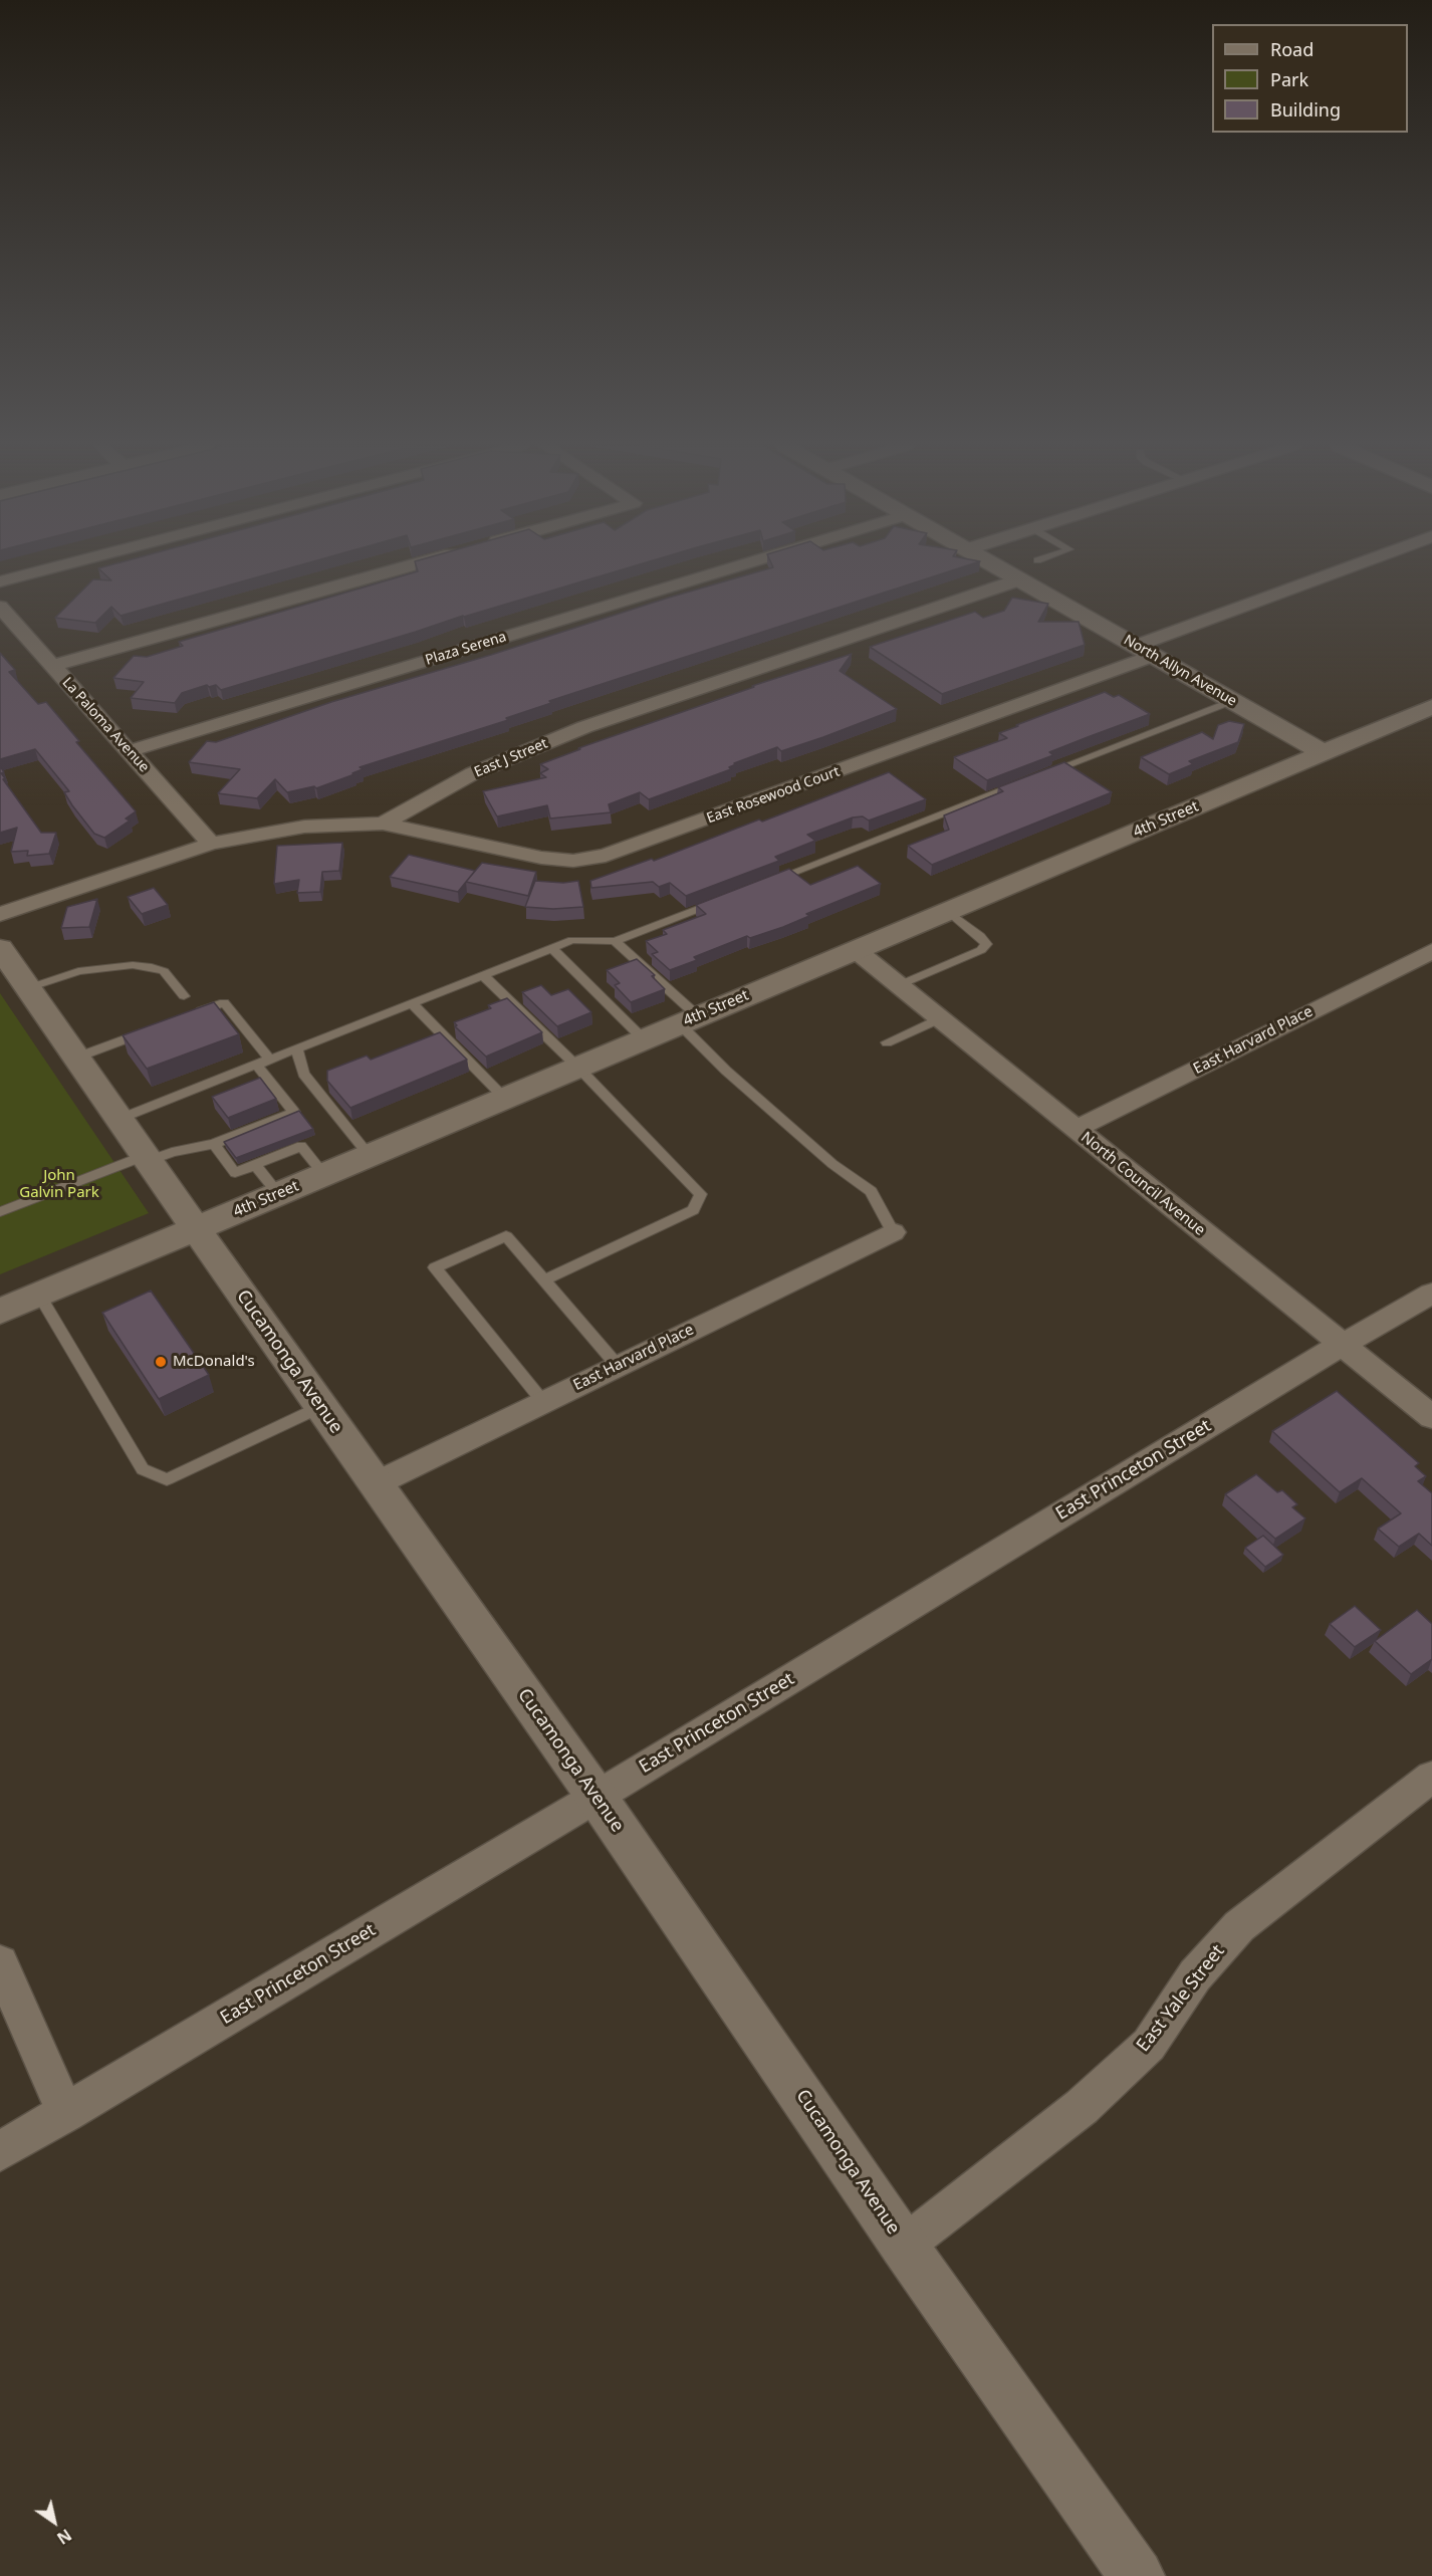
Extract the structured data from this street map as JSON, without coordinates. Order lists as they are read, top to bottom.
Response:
{
  "streets": {
    "street": [
      "Plaza Serena",
      "North Allyn Avenue",
      "La Paloma Avenue",
      "East J Street",
      "East Rosewood Court",
      "4th Street",
      "East Harvard Place",
      "North Council Avenue",
      "Cucamonga Avenue",
      "East Princeton Street",
      "East Yale Street"
    ]
  },
  "crossings": [
    ["Plaza Serena", "La Paloma Avenue"],
    ["North Allyn Avenue", "East J Street"],
    ["North Allyn Avenue", "East Rosewood Court"],
    ["North Allyn Avenue", "4th Street"],
    ["La Paloma Avenue", "East J Street"],
    ["East J Street", "East Rosewood Court"],
    ["4th Street", "North Council Avenue"],
    ["4th Street", "Cucamonga Avenue"],
    ["East Harvard Place", "North Council Avenue"],
    ["East Harvard Place", "Cucamonga Avenue"],
    ["North Council Avenue", "East Princeton Street"],
    ["Cucamonga Avenue", "East Princeton Street"],
    ["Cucamonga Avenue", "East Yale Street"]
  ],
  "parks": ["John Galvin Park"],
  "places": ["McDonald's"],
  "legend": ["Road", "Park", "Building"],
  "north": "bottom right"
}
